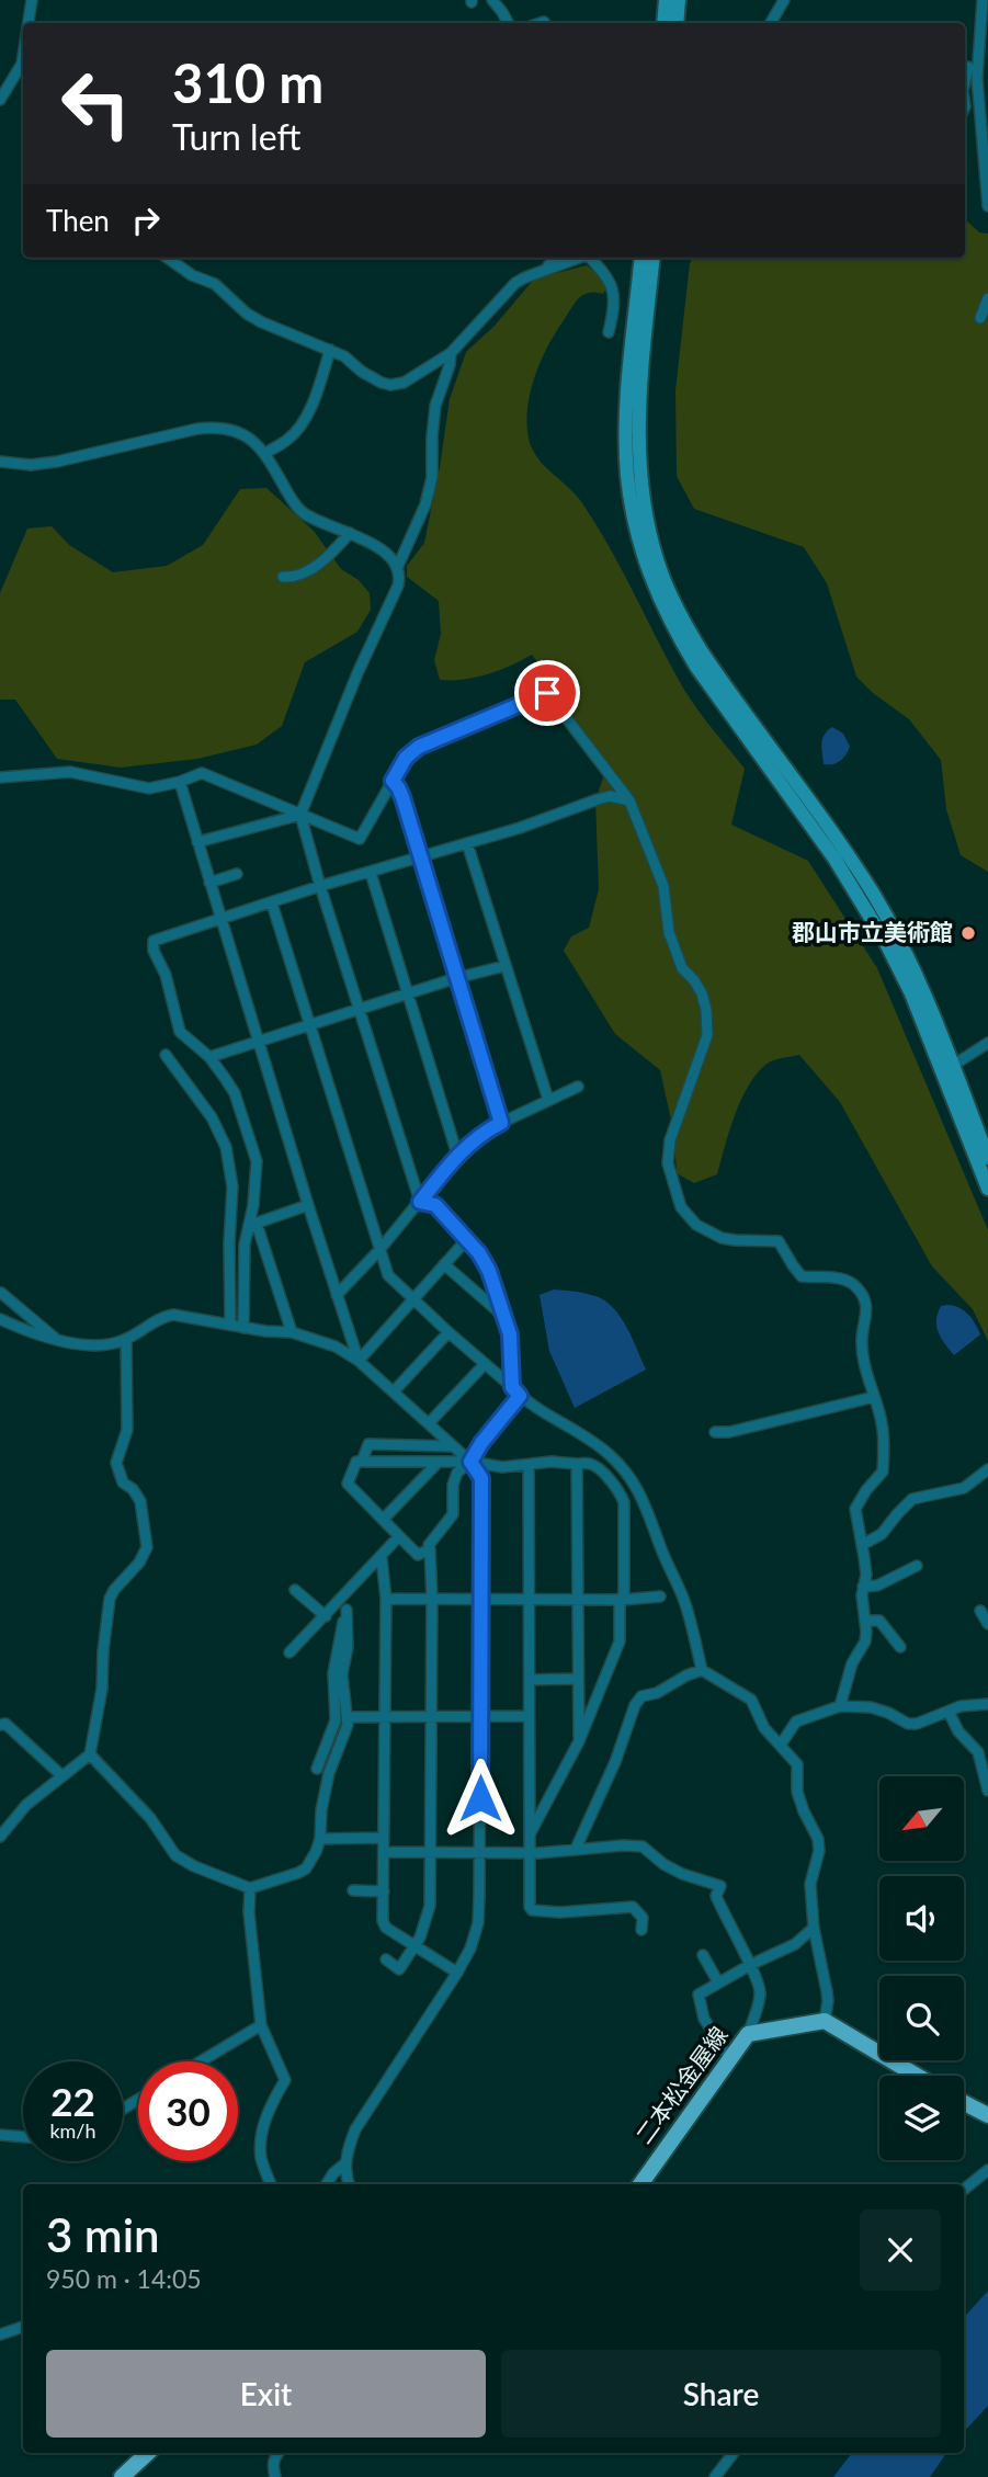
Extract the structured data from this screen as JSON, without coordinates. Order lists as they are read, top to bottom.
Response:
{
  "streets": {
    "main road": ["二本松金屋線"]
  },
  "places": ["郡山市立美術館"],
  "north": "bottom left",
  "page": {
    "turn": ["310 m", "Turn left"],
    "then": "Then",
    "speed": "22 km/h",
    "limit": "30",
    "heading": ["3 min", "950 m · 14:05"],
    "buttons": ["Exit", "Share"]
  }
}
